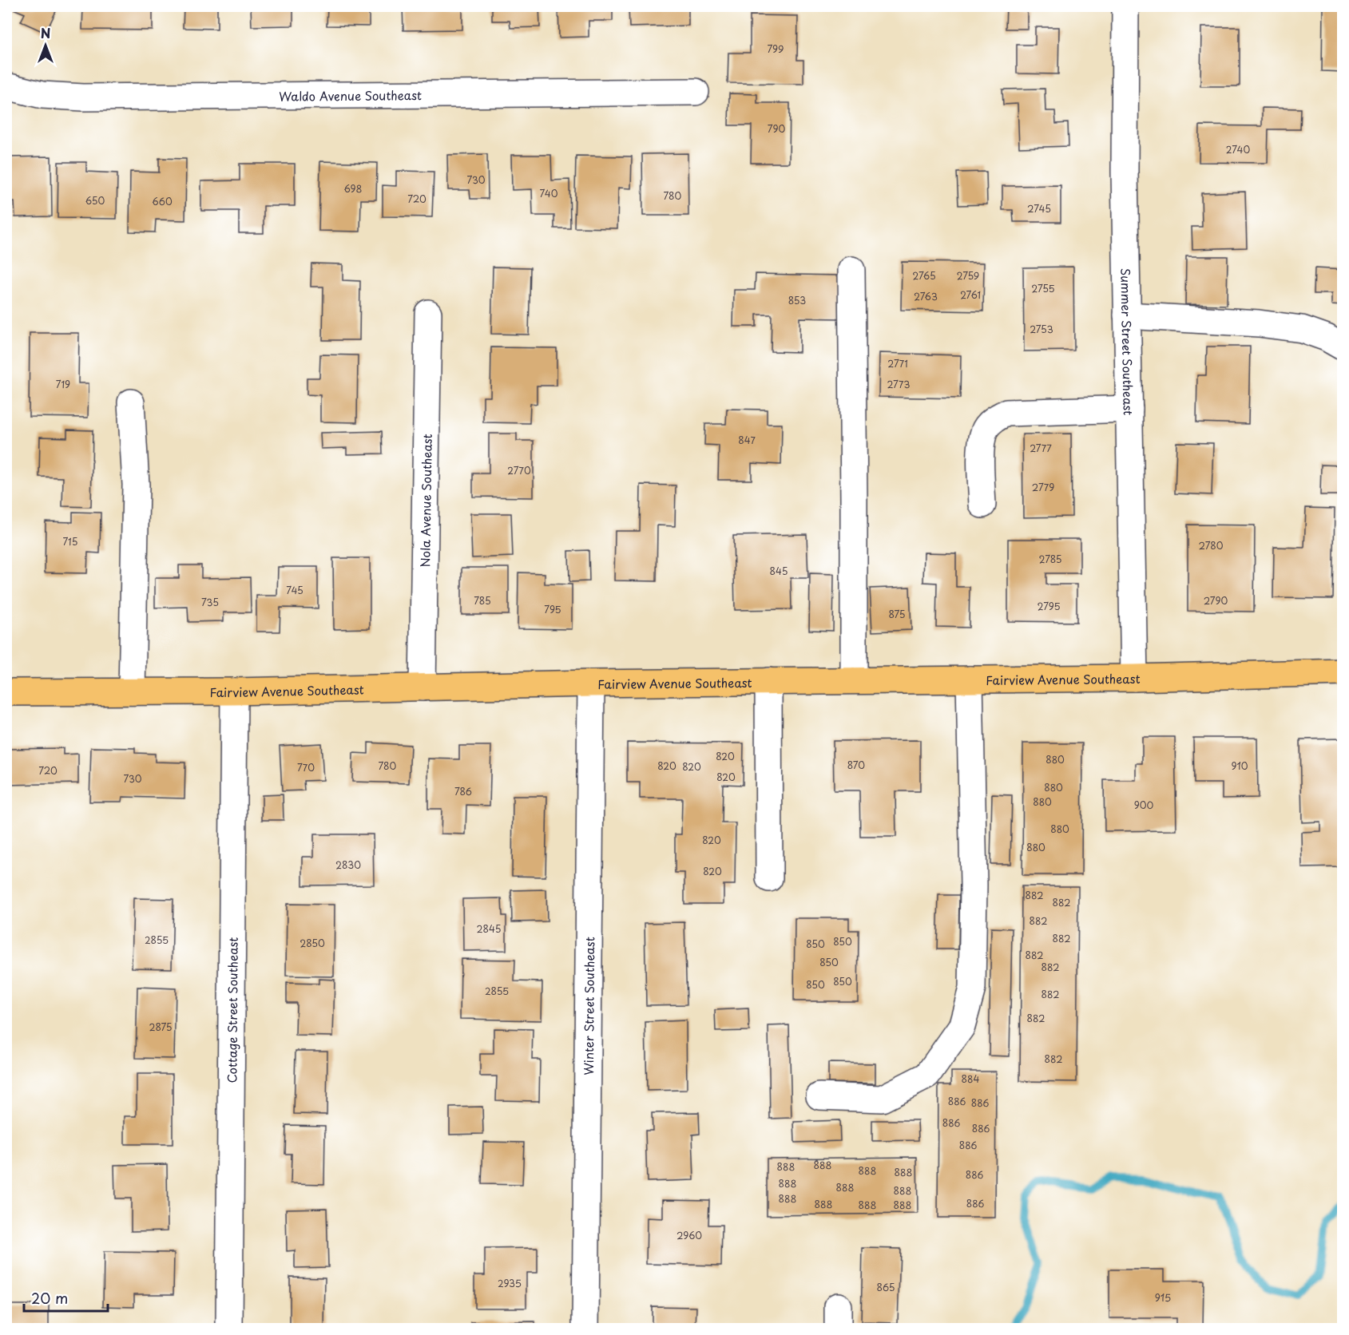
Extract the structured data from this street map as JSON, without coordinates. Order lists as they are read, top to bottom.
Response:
{
  "streets": {
    "main road": ["Fairview Avenue Southeast"],
    "street": [
      "Waldo Avenue Southeast",
      "Summer Street Southeast",
      "Nola Avenue Southeast",
      "Winter Street Southeast",
      "Cottage Street Southeast"
    ]
  },
  "crossings": [
    ["Summer Street Southeast", "Fairview Avenue Southeast"],
    ["Nola Avenue Southeast", "Fairview Avenue Southeast"],
    ["Fairview Avenue Southeast", "Winter Street Southeast"],
    ["Fairview Avenue Southeast", "Cottage Street Southeast"]
  ],
  "house_numbers": [
    "799",
    "790",
    "2740",
    "730",
    "698",
    "740",
    "780",
    "720",
    "650",
    "660",
    "2745",
    "2765",
    "2759",
    "2755",
    "2761",
    "2763",
    "853",
    "2753",
    "2771",
    "719",
    "2773",
    "847",
    "2777",
    "2770",
    "2779",
    "715",
    "2780",
    "2785",
    "845",
    "745",
    "785",
    "2790",
    "735",
    "2795",
    "795",
    "875",
    "820",
    "880",
    "870",
    "780",
    "820",
    "910",
    "820",
    "770",
    "720",
    "820",
    "730",
    "880",
    "786",
    "880",
    "900",
    "880",
    "820",
    "880",
    "2830",
    "820",
    "882",
    "882",
    "882",
    "2845",
    "882",
    "2855",
    "850",
    "2850",
    "850",
    "882",
    "850",
    "882",
    "850",
    "850",
    "2855",
    "882",
    "882",
    "2875",
    "882",
    "884",
    "886",
    "886",
    "886",
    "886",
    "886",
    "888",
    "888",
    "888",
    "888",
    "886",
    "888",
    "888",
    "888",
    "888",
    "886",
    "888",
    "888",
    "888",
    "2960",
    "2935",
    "865",
    "915"
  ],
  "scale_bar": "20 m",
  "north": "top"
}
